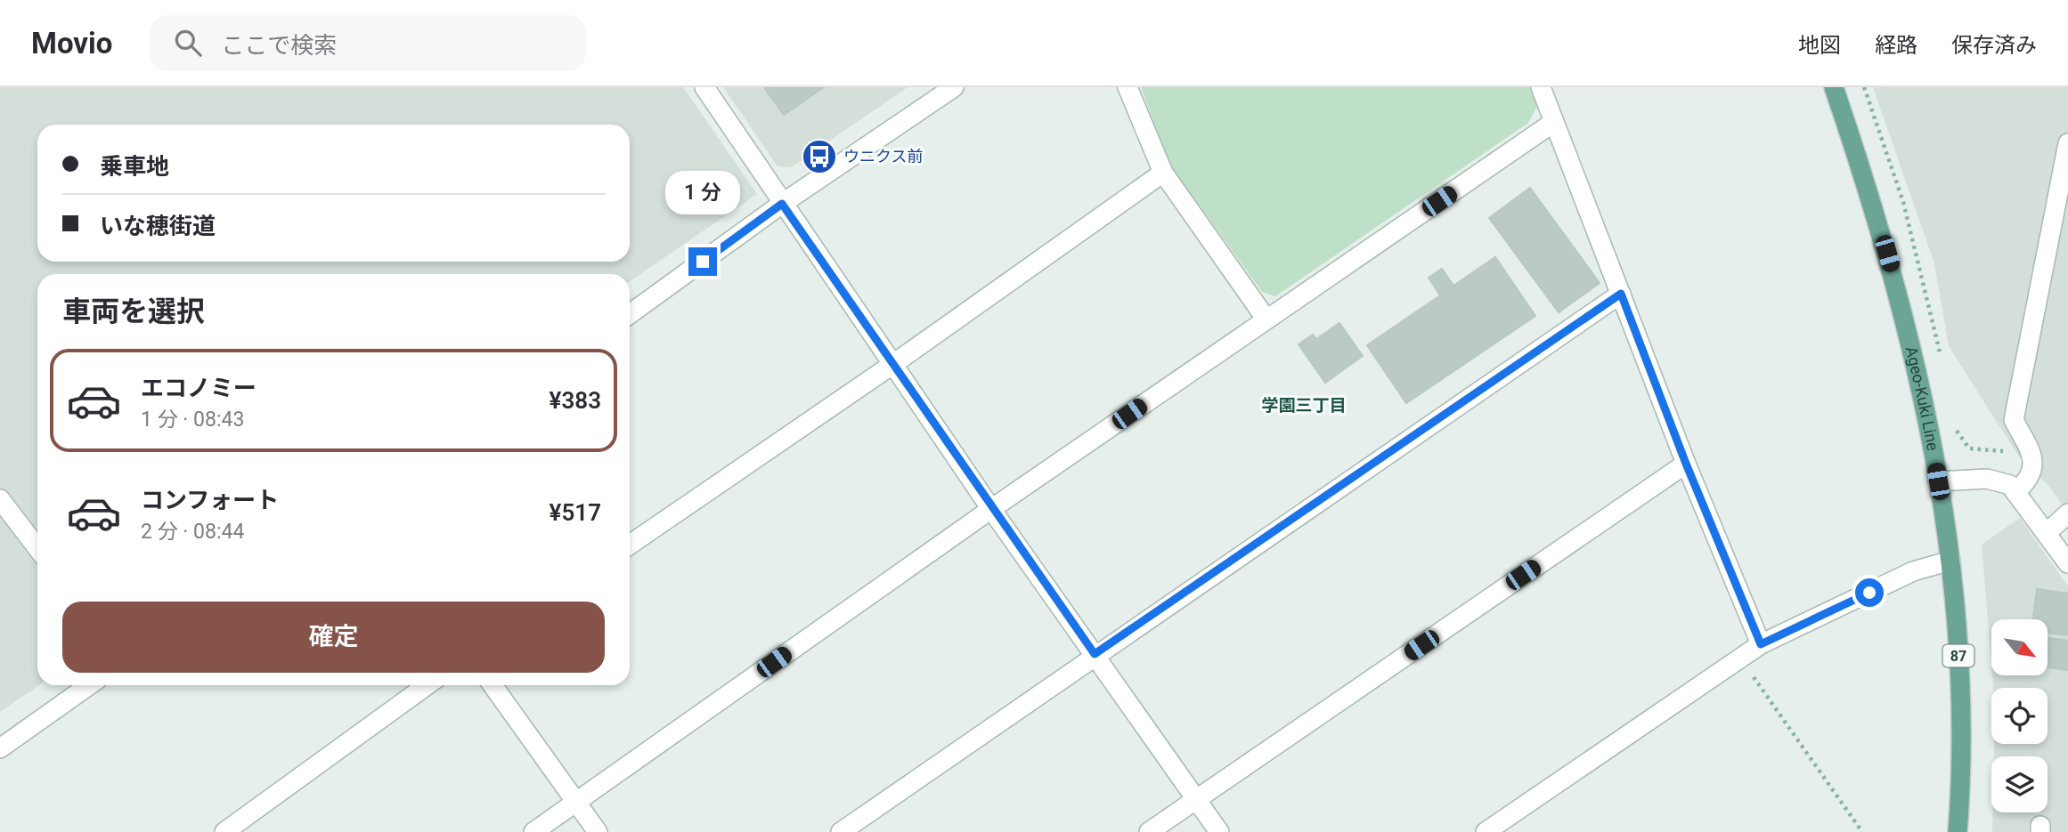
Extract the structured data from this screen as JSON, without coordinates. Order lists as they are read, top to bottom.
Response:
{
  "streets": {
    "main road": ["Ageo-Kuki Line", "87"]
  },
  "districts": ["学園三丁目"],
  "places": {
    "bus stop": ["ウニクス前"]
  },
  "north": "bottom right",
  "page": {
    "header": "Movio",
    "search": "ここで検索",
    "nav": ["地図", "経路", "保存済み"],
    "banner": ["乗車地", "いな穂街道"],
    "bubble": "1 分",
    "heading": "車両を選択",
    "list": [
      {
        "name": "エコノミー",
        "note": "1 分 · 08:43",
        "value": "¥383"
      },
      {
        "name": "コンフォート",
        "note": "2 分 · 08:44",
        "value": "¥517"
      }
    ],
    "buttons": "確定"
  }
}
